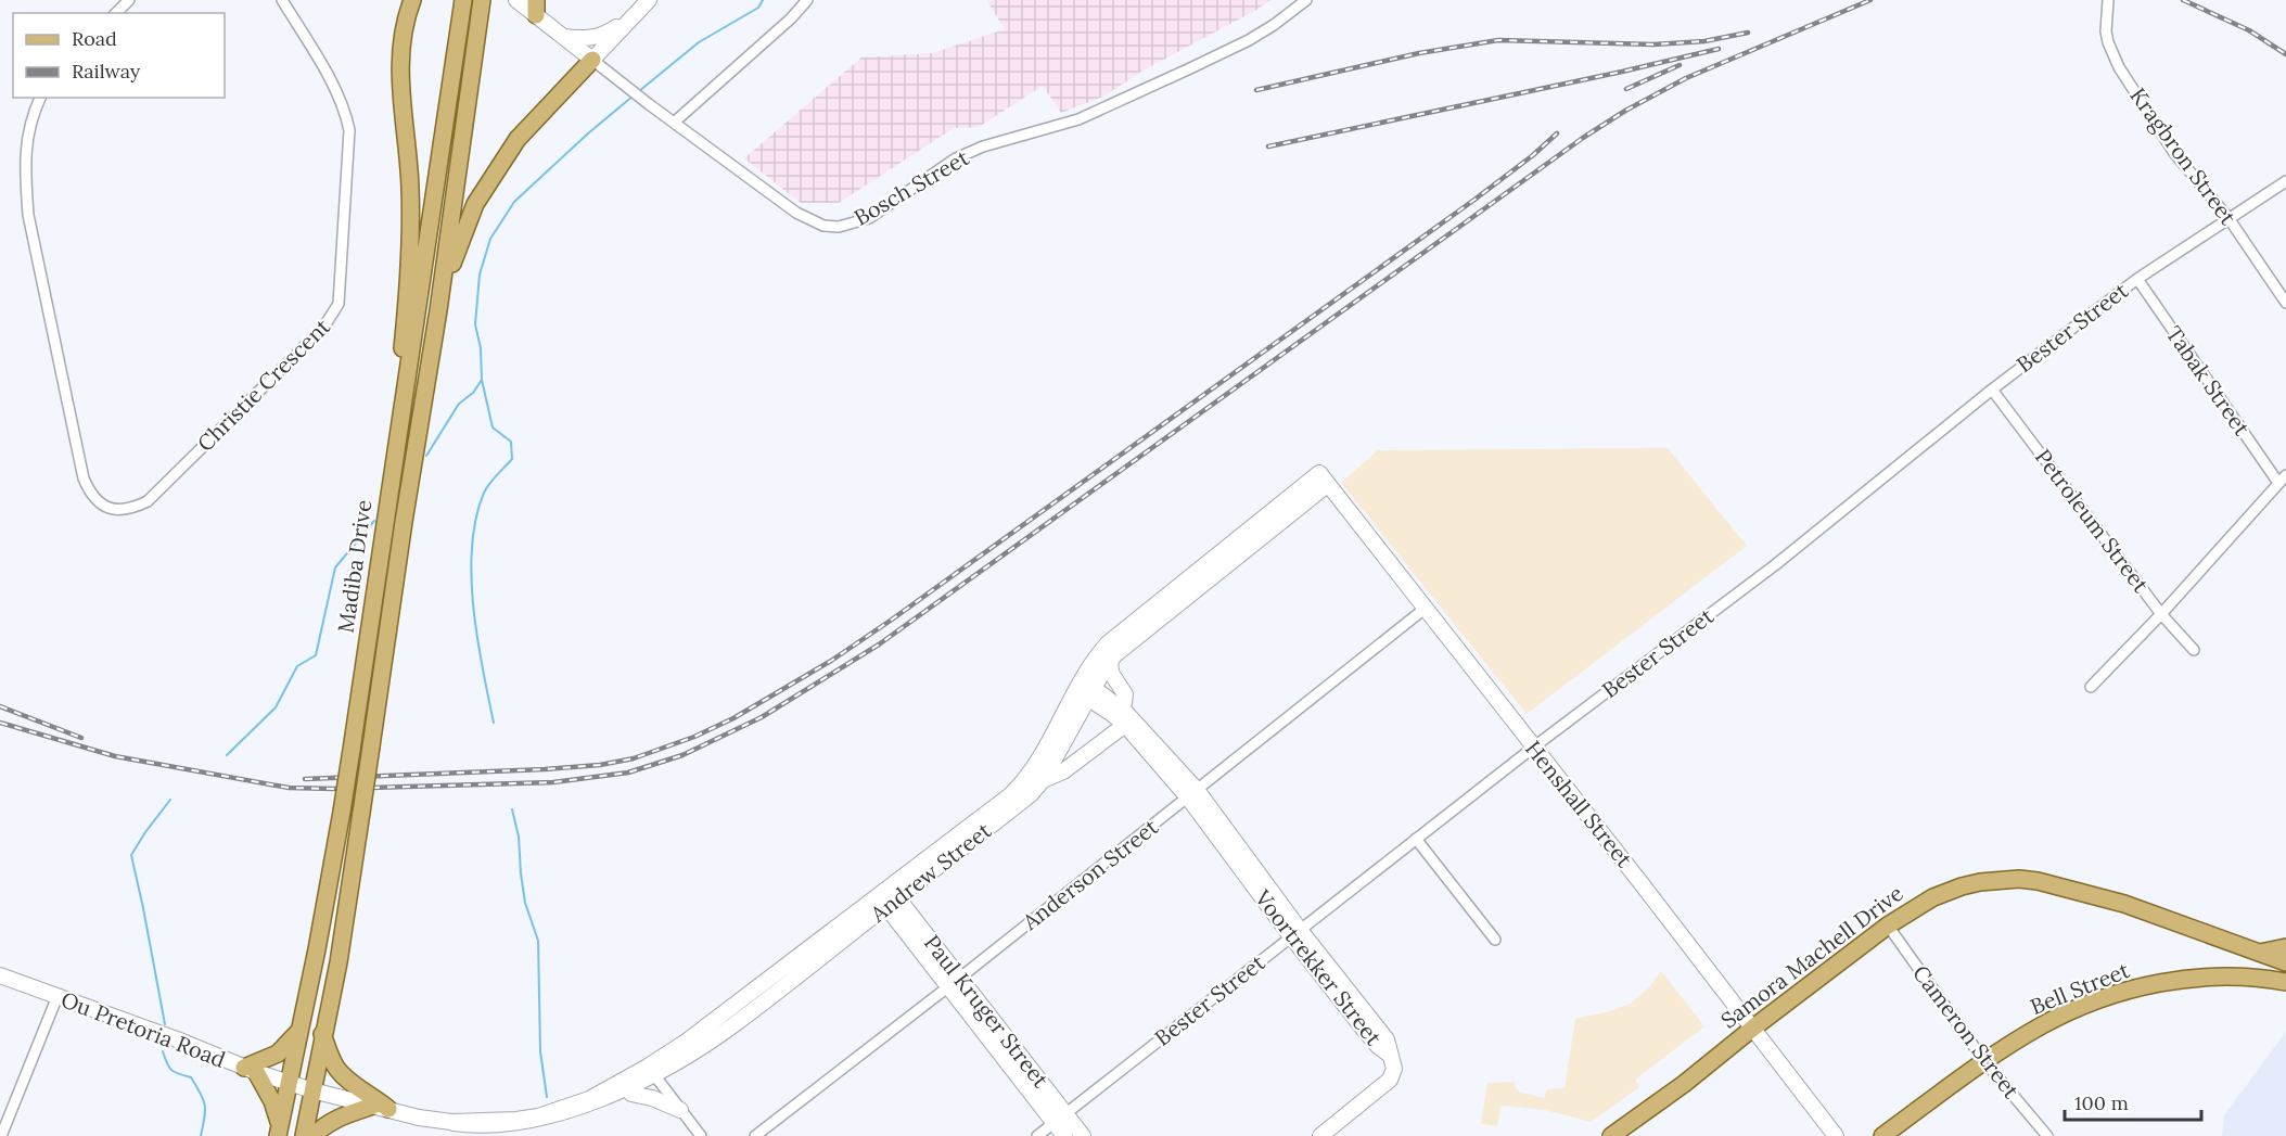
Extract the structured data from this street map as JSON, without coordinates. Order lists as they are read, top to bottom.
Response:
{
  "streets": {
    "main road": ["Madiba Drive", "Samora Machell Drive", "Bell Street"],
    "street": [
      "Kragbron Street",
      "Bosch Street",
      "Bester Street",
      "Tabak Street",
      "Christie Crescent",
      "Petroleum Street",
      "Henshall Street",
      "Andrew Street",
      "Anderson Street",
      "Voortrekker Street",
      "Paul Kruger Street",
      "Ou Pretoria Road",
      "Cameron Street"
    ]
  },
  "crossings": [
    ["Kragbron Street", "Bester Street"],
    ["Bester Street", "Tabak Street"],
    ["Bester Street", "Petroleum Street"],
    ["Bester Street", "Henshall Street"],
    ["Bester Street", "Voortrekker Street"],
    ["Bester Street", "Paul Kruger Street"],
    ["Madiba Drive", "Andrew Street"],
    ["Madiba Drive", "Ou Pretoria Road"],
    ["Henshall Street", "Andrew Street"],
    ["Henshall Street", "Anderson Street"],
    ["Henshall Street", "Samora Machell Drive"],
    ["Andrew Street", "Voortrekker Street"],
    ["Andrew Street", "Paul Kruger Street"],
    ["Andrew Street", "Ou Pretoria Road"],
    ["Anderson Street", "Voortrekker Street"],
    ["Anderson Street", "Paul Kruger Street"],
    ["Samora Machell Drive", "Cameron Street"],
    ["Bell Street", "Cameron Street"]
  ],
  "legend": ["Road", "Railway"],
  "scale_bar": "100 m"
}
